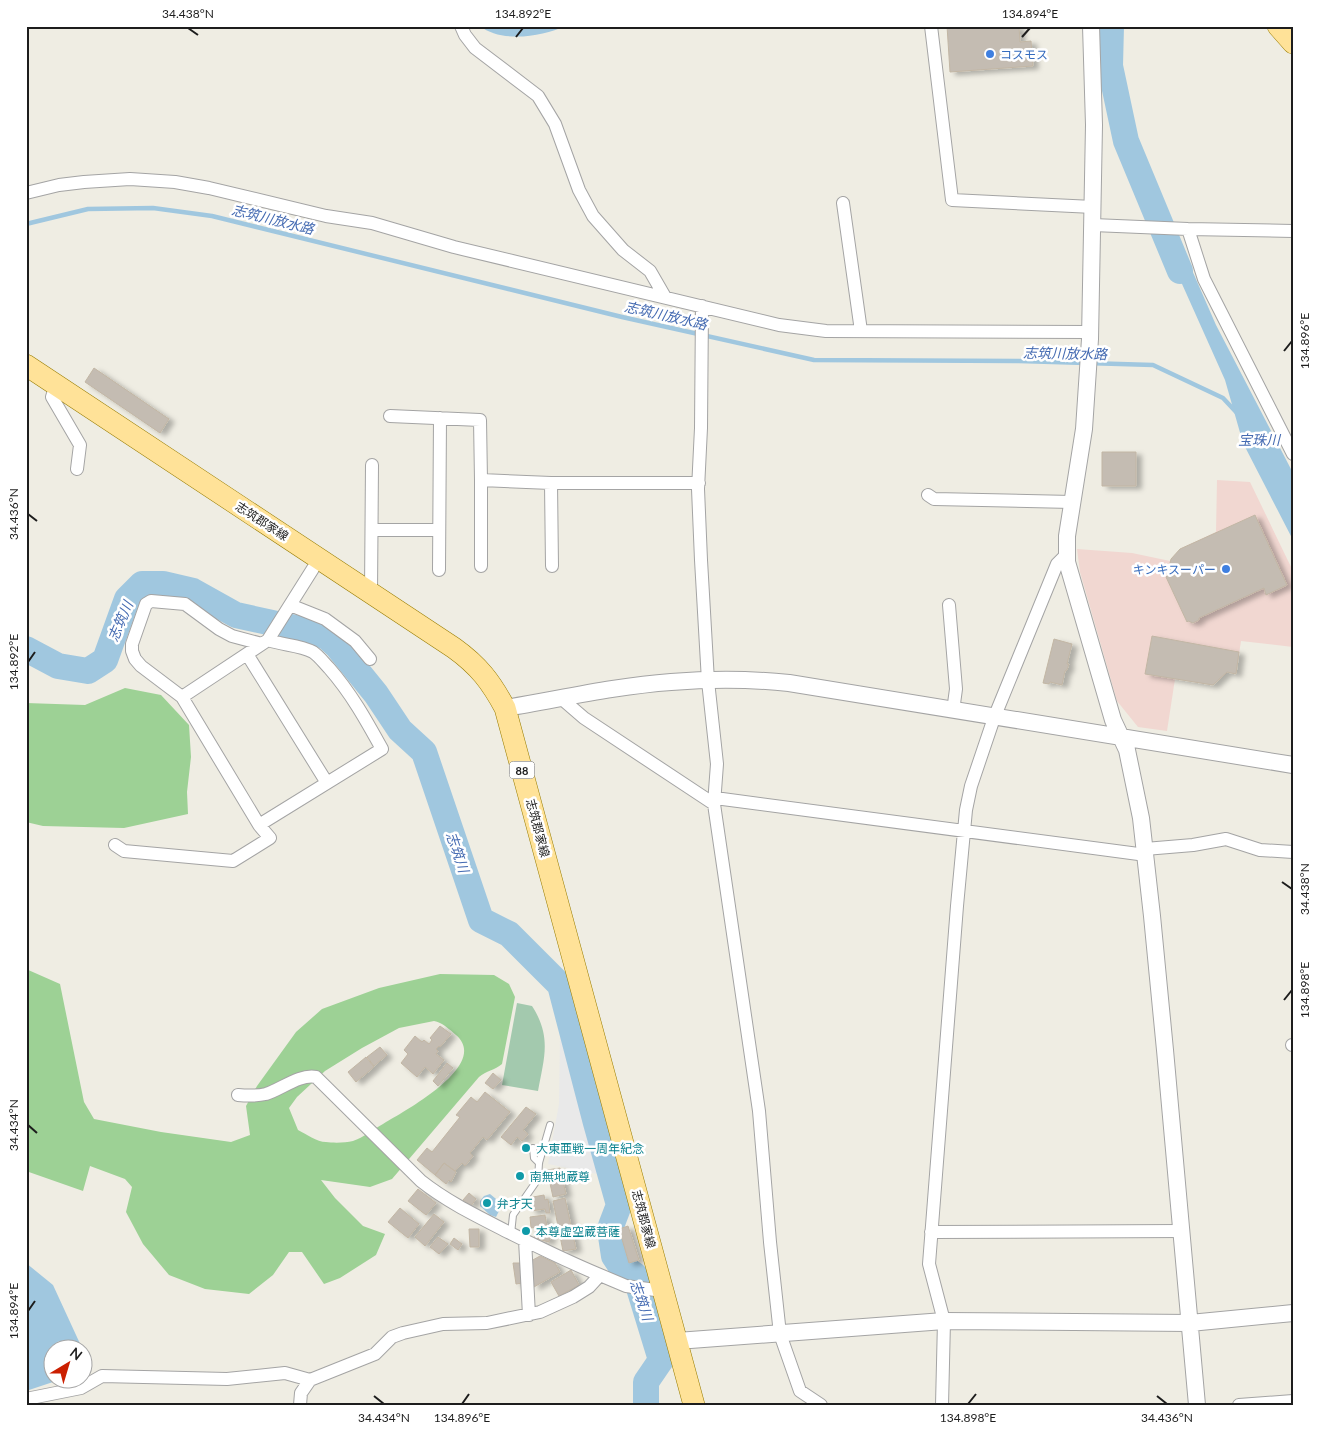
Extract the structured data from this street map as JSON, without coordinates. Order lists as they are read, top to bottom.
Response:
{
  "streets": {
    "main road": ["志筑郡家線", "88"]
  },
  "water": ["志筑川放水路", "宝珠川", "志筑川"],
  "places": [
    "コスモス",
    "キンキスーパー",
    "大東亜戦一周年紀念",
    "南無地蔵尊",
    "弁才天",
    "本尊虚空蔵菩薩"
  ],
  "north": "top right",
  "coordinates": [
    "34.438°N",
    "134.892°E",
    "134.894°E",
    "134.896°E",
    "34.436°N",
    "134.898°E",
    "34.434°N"
  ]
}
